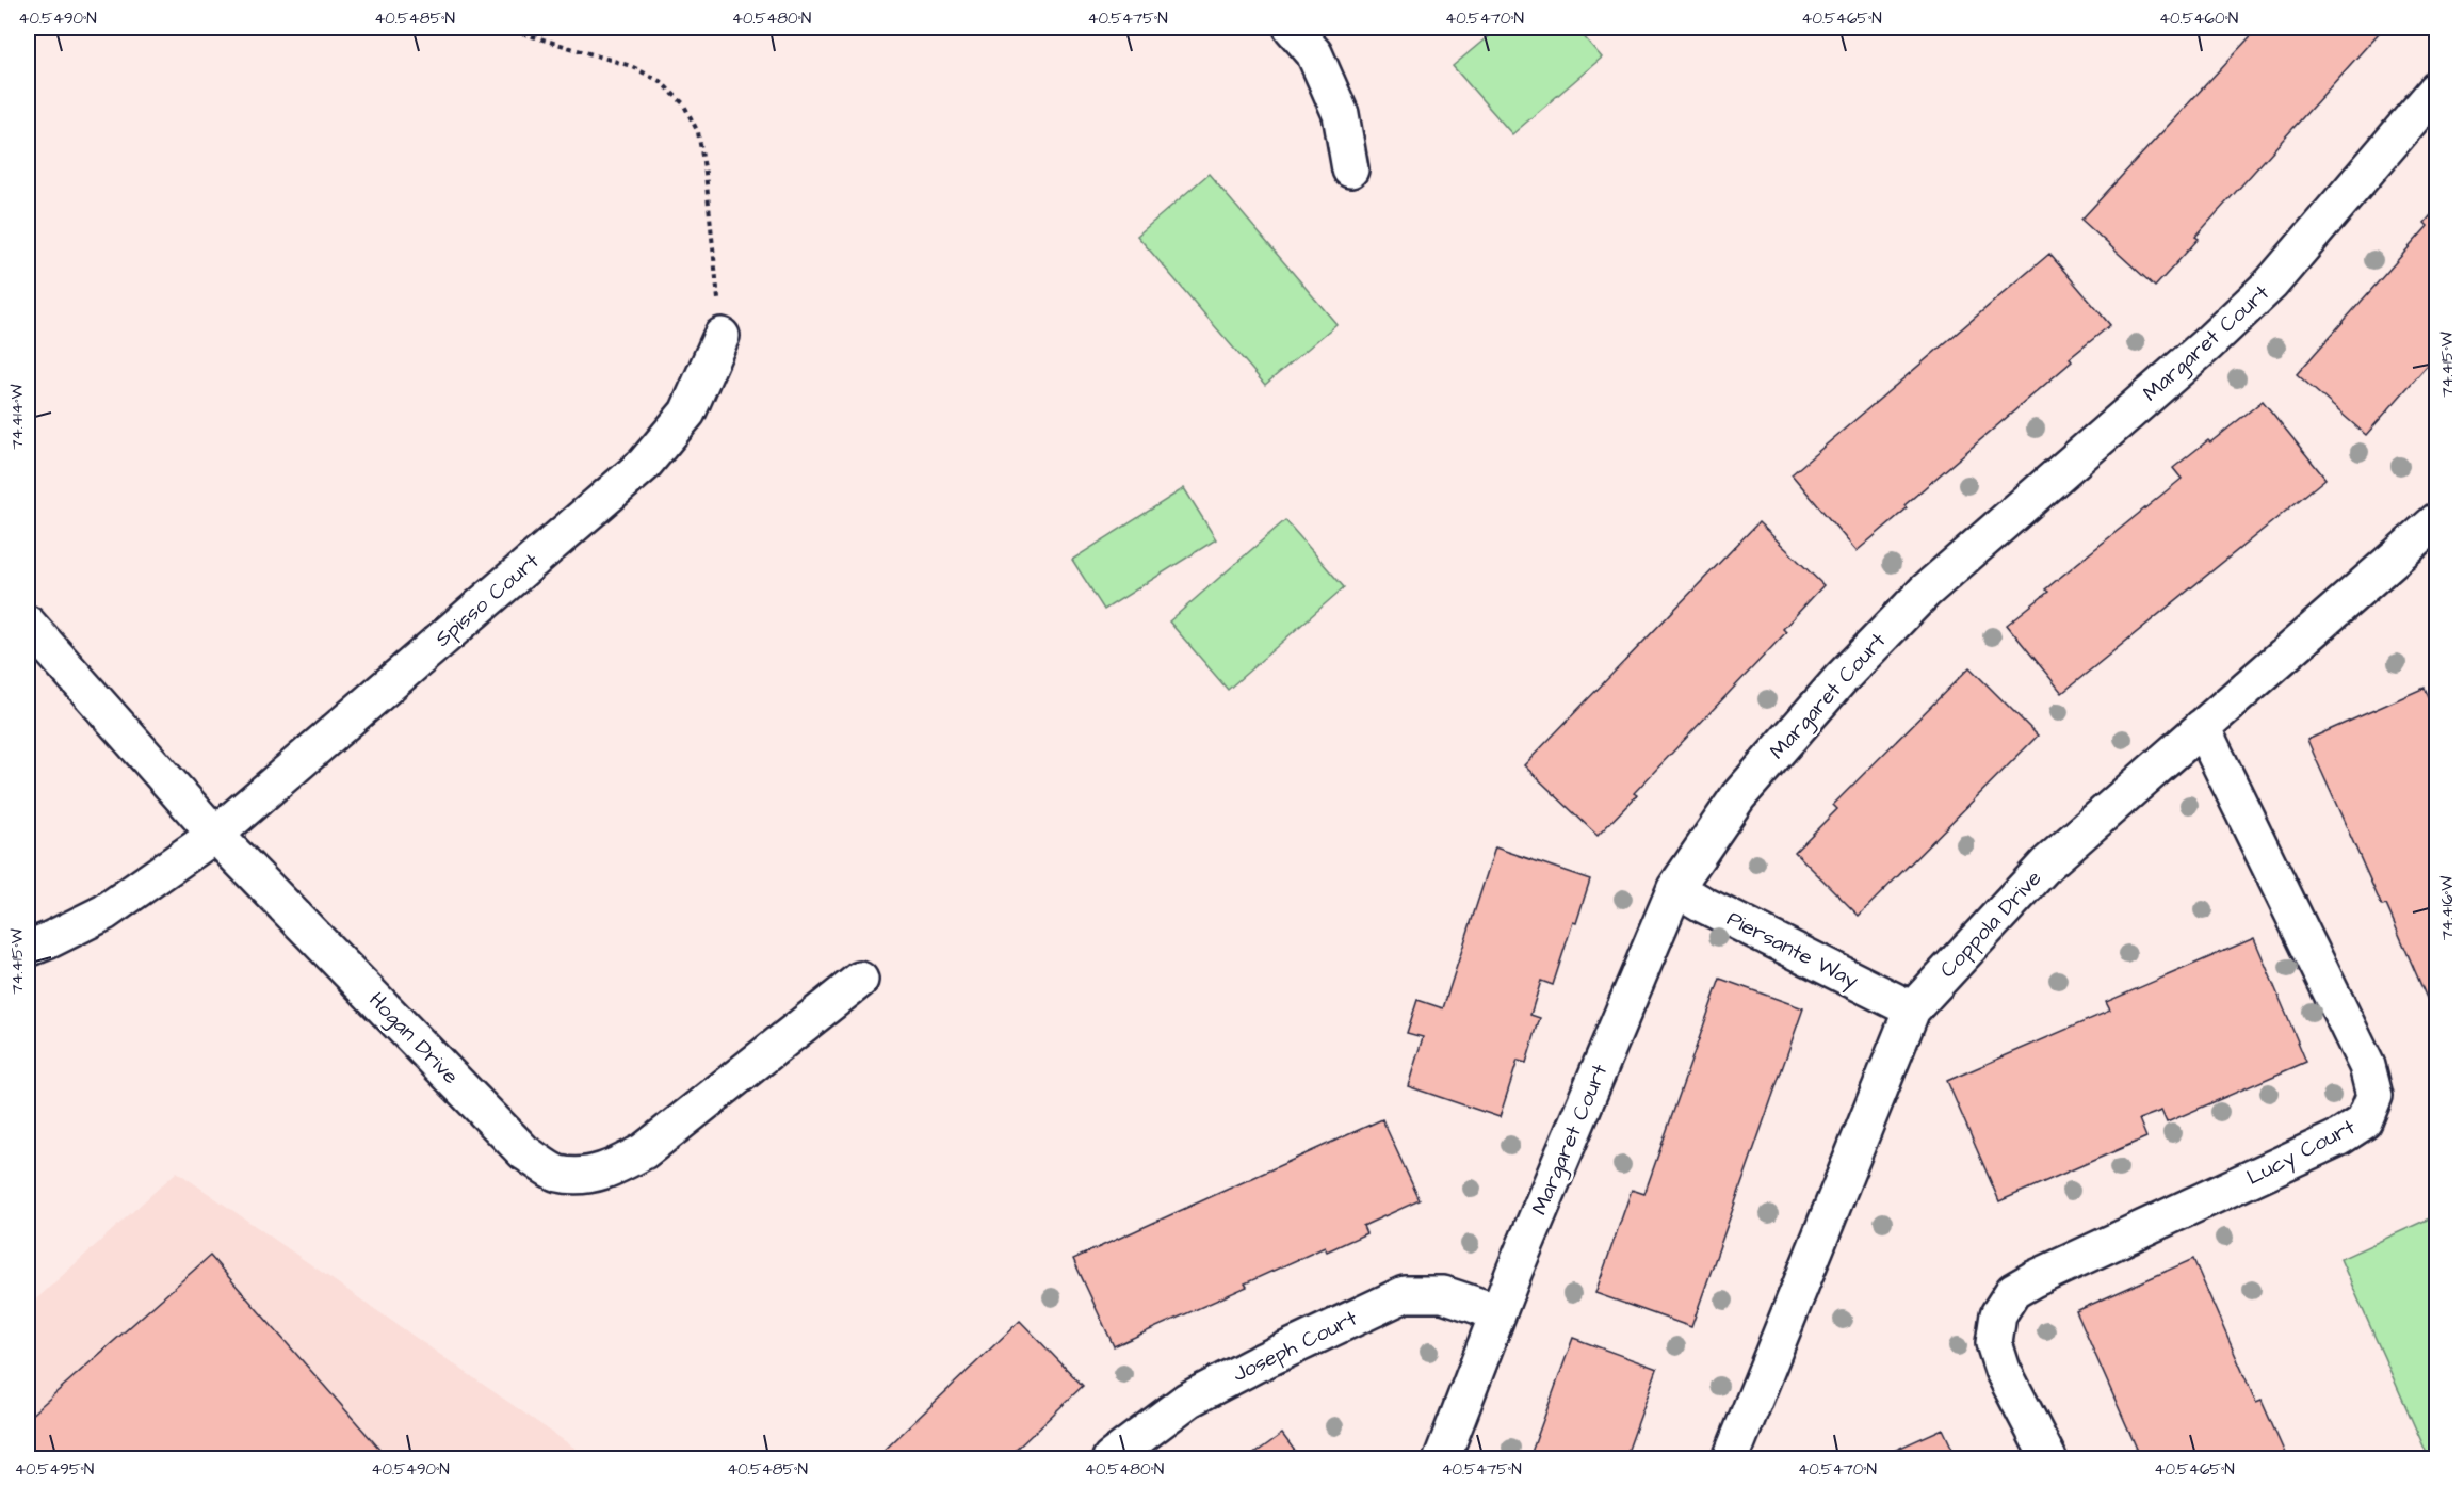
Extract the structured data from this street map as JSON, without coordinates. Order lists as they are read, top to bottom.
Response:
{
  "streets": {
    "street": [
      "Margaret Court",
      "Spisso Court",
      "Coppola Drive",
      "Piersante Way",
      "Hogan Drive",
      "Lucy Court",
      "Joseph Court"
    ]
  },
  "crossings": [
    ["Margaret Court", "Piersante Way"],
    ["Margaret Court", "Joseph Court"],
    ["Spisso Court", "Hogan Drive"],
    ["Coppola Drive", "Piersante Way"],
    ["Coppola Drive", "Lucy Court"]
  ],
  "coordinates": [
    "40.5490°N",
    "40.5485°N",
    "40.5480°N",
    "40.5475°N",
    "40.5470°N",
    "40.5465°N",
    "40.5460°N",
    "74.415°W",
    "74.414°W",
    "74.416°W",
    "40.5495°N"
  ]
}
